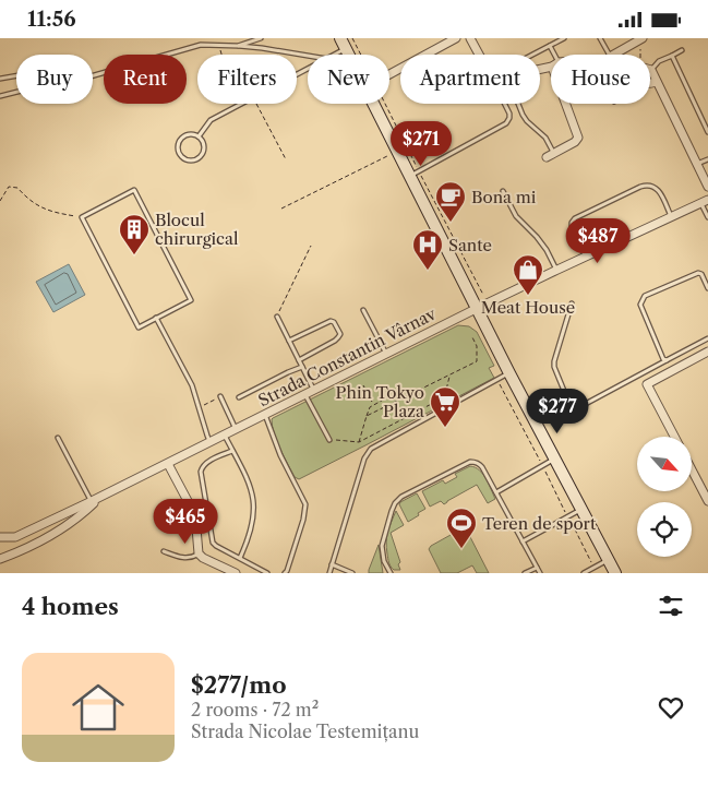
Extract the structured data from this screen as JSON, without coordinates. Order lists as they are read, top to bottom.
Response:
{
  "streets": {
    "street": ["Strada Constantin Vârnav"]
  },
  "places": {
    "cafe": ["Bona mi"],
    "building": ["Blocul chirurgical"],
    "hospital": ["Sante"],
    "shop": ["Meat House"],
    "supermarket": ["Phin Tokyo Plaza"],
    "sports": ["Teren de sport"]
  },
  "north": "bottom right",
  "page": {
    "status": "11:56",
    "chip": [
      "Buy",
      "Rent",
      "Filters",
      "New",
      "Apartment",
      "House"
    ],
    "price": [
      "$271",
      "$487",
      "$277",
      "$465"
    ],
    "heading": "4 homes",
    "list": [
      {
        "name": "$277/mo",
        "note": "2 rooms · 72 m² · Strada Nicolae Testemițanu"
      }
    ]
  }
}
